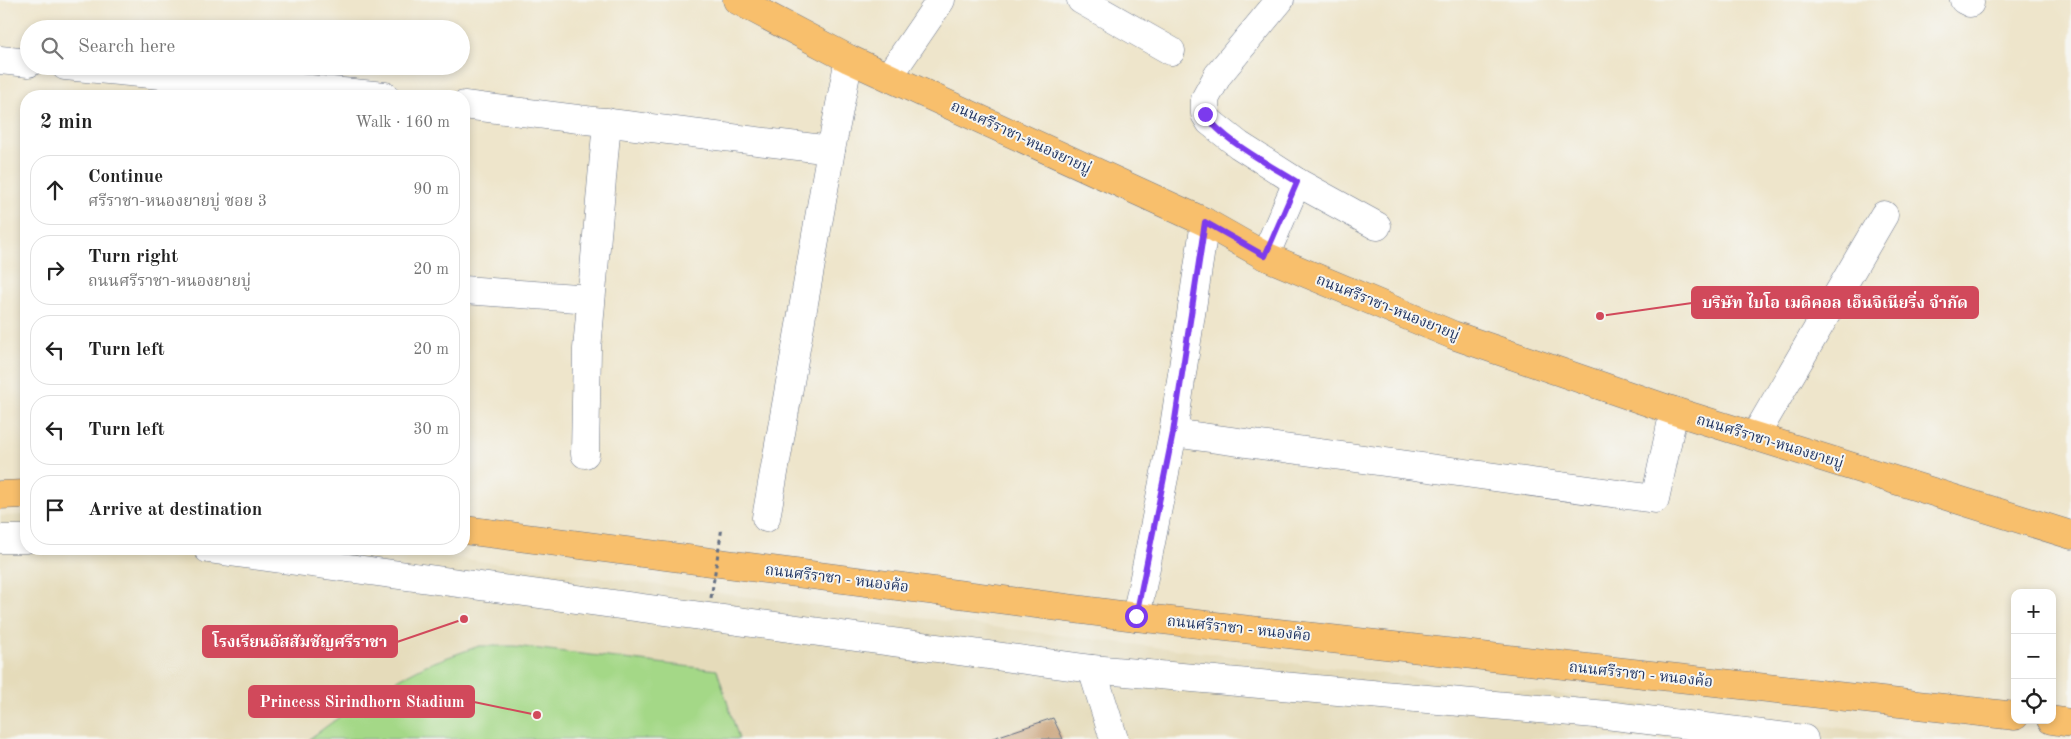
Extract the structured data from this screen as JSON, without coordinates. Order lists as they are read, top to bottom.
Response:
{
  "streets": {
    "main road": ["ถนนศรีราชา-หนองยายบู่", "ถนนศรีราชา - หนองค้อ"]
  },
  "places": ["บริษัท ไบโอ เมดิคอล เอ็นจิเนียริ่ง จำกัด", "โรงเรียนอัสสัมชัญศรีราชา", "Princess Sirindhorn Stadium"],
  "page": {
    "search": "Search here",
    "heading": ["2 min", "Walk · 160 m"],
    "list": [
      ["Continue", "ศรีราชา-หนองยายบู่ ซอย 3", "90 m"],
      ["Turn right", "ถนนศรีราชา-หนองยายบู่", "20 m"],
      ["Turn left", "20 m"],
      ["Turn left", "30 m"],
      "Arrive at destination"
    ],
    "map_buttons": ["+", "−"]
  }
}
